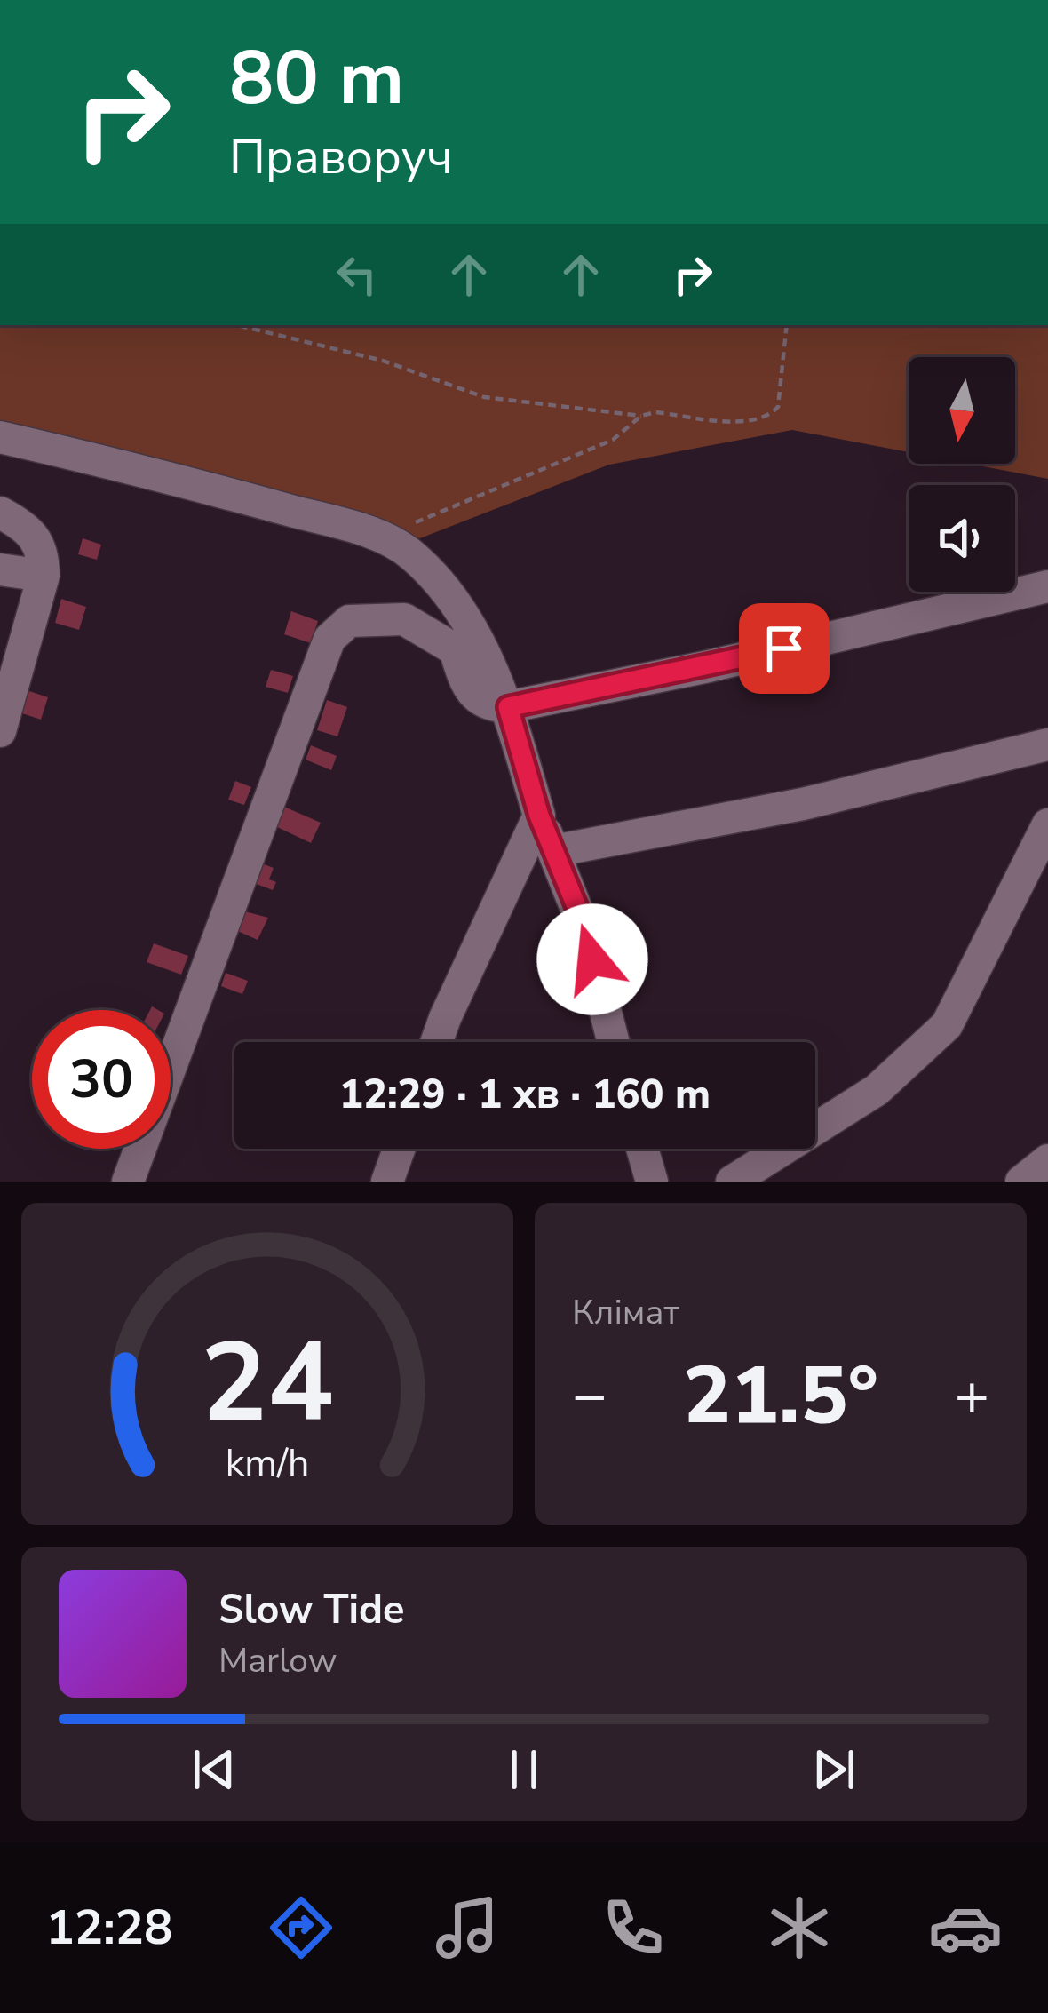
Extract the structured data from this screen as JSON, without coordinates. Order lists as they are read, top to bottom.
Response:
{
  "north": "bottom",
  "page": {
    "turn": ["80 m", "Праворуч"],
    "limit": "30",
    "trip": "12:29 · 1 хв · 160 m",
    "tile": "Клімат",
    "heat": ["−", "21.5°", "+"],
    "song": ["Slow Tide", "Marlow"],
    "tabs": "12:28",
    "gauge": ["24", "km/h"]
  }
}
